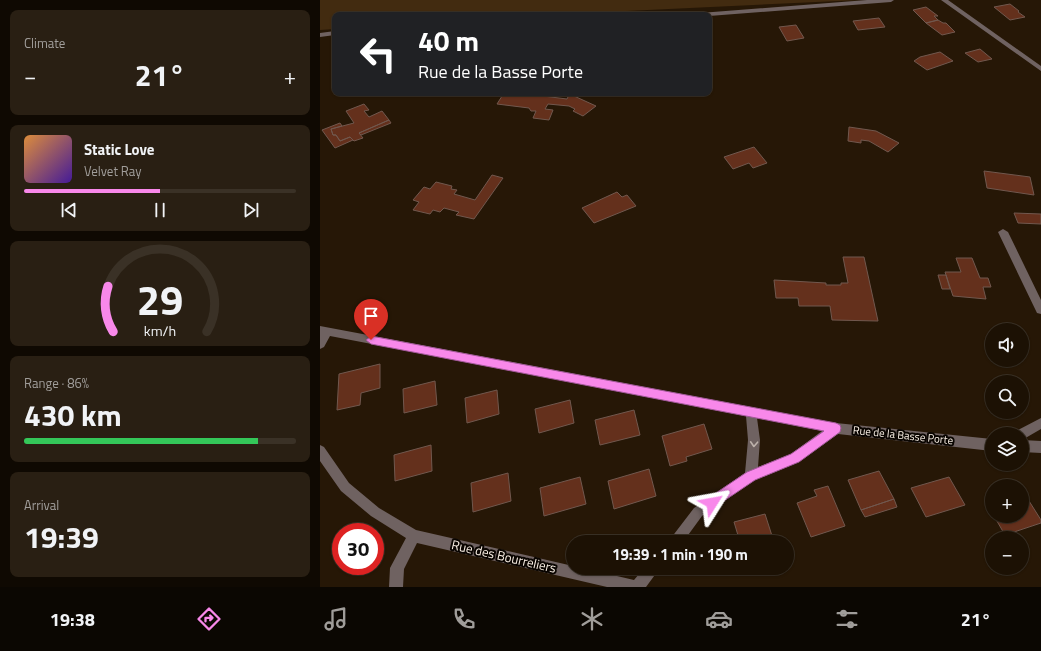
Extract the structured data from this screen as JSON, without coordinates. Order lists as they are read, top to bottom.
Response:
{
  "streets": {
    "street": ["Rue de la Basse Porte", "Rue des Bourreliers"]
  },
  "page": {
    "tile": [
      "Climate",
      ["Range · 86%", "430 km"],
      ["Arrival", "19:39"]
    ],
    "turn": ["40 m", "Rue de la Basse Porte"],
    "heat": ["−", "21°", "+"],
    "song": ["Static Love", "Velvet Ray"],
    "map_buttons": ["+", "−"],
    "limit": "30",
    "trip": "19:39 · 1 min · 190 m",
    "tabs": ["19:38", "21°"],
    "gauge": ["29", "km/h"]
  }
}
